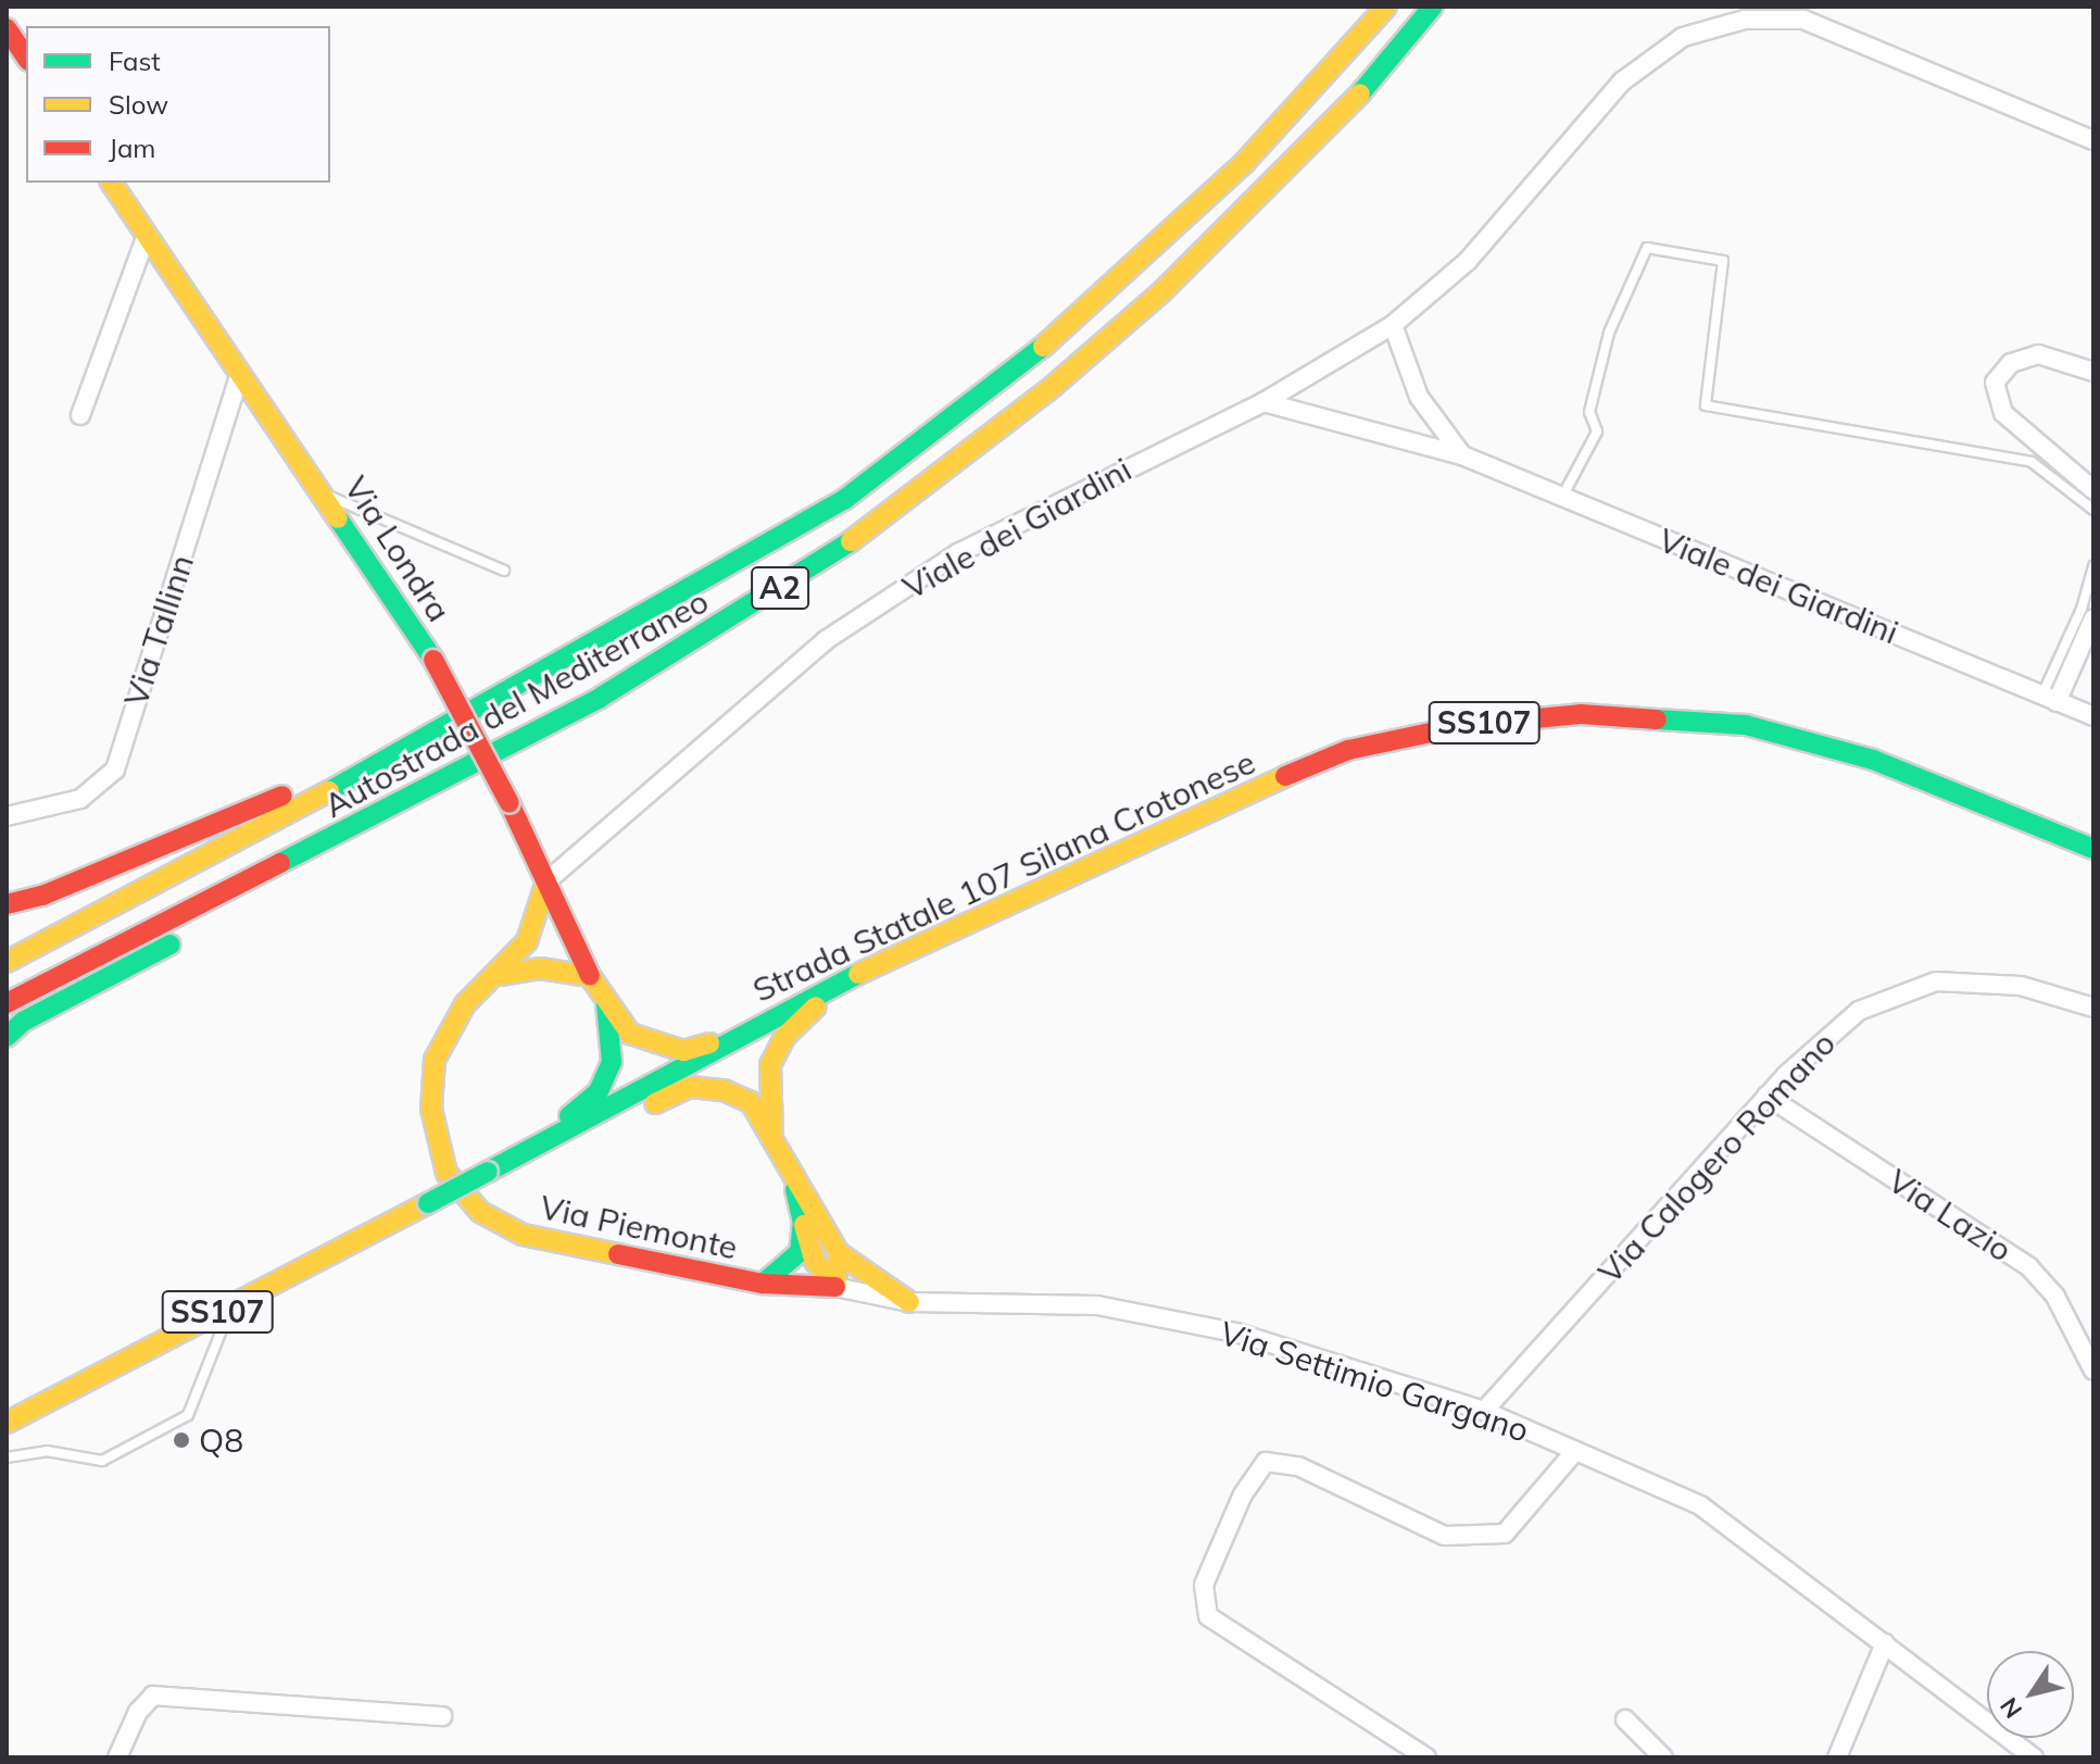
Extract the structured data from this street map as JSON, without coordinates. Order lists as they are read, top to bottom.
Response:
{
  "streets": {
    "main road": [
      "Via Londra",
      "A2",
      "Autostrada del Mediterraneo",
      "SS107",
      "Strada Statale 107 Silana Crotonese",
      "Via Piemonte"
    ],
    "street": [
      "Viale dei Giardini",
      "Via Tallinn",
      "Via Calogero Romano",
      "Via Lazio",
      "Via Settimio Gargano"
    ]
  },
  "crossings": [
    ["Viale dei Giardini", "Via Londra"],
    ["Viale dei Giardini", "Via Piemonte"],
    ["Via Londra", "Via Tallinn"],
    ["Via Londra", "Via Piemonte"],
    ["Via Calogero Romano", "Via Lazio"],
    ["Via Calogero Romano", "Via Settimio Gargano"],
    ["Via Piemonte", "Via Settimio Gargano"]
  ],
  "places": ["Q8"],
  "legend": ["Fast", "Slow", "Jam"],
  "north": "bottom left"
}
